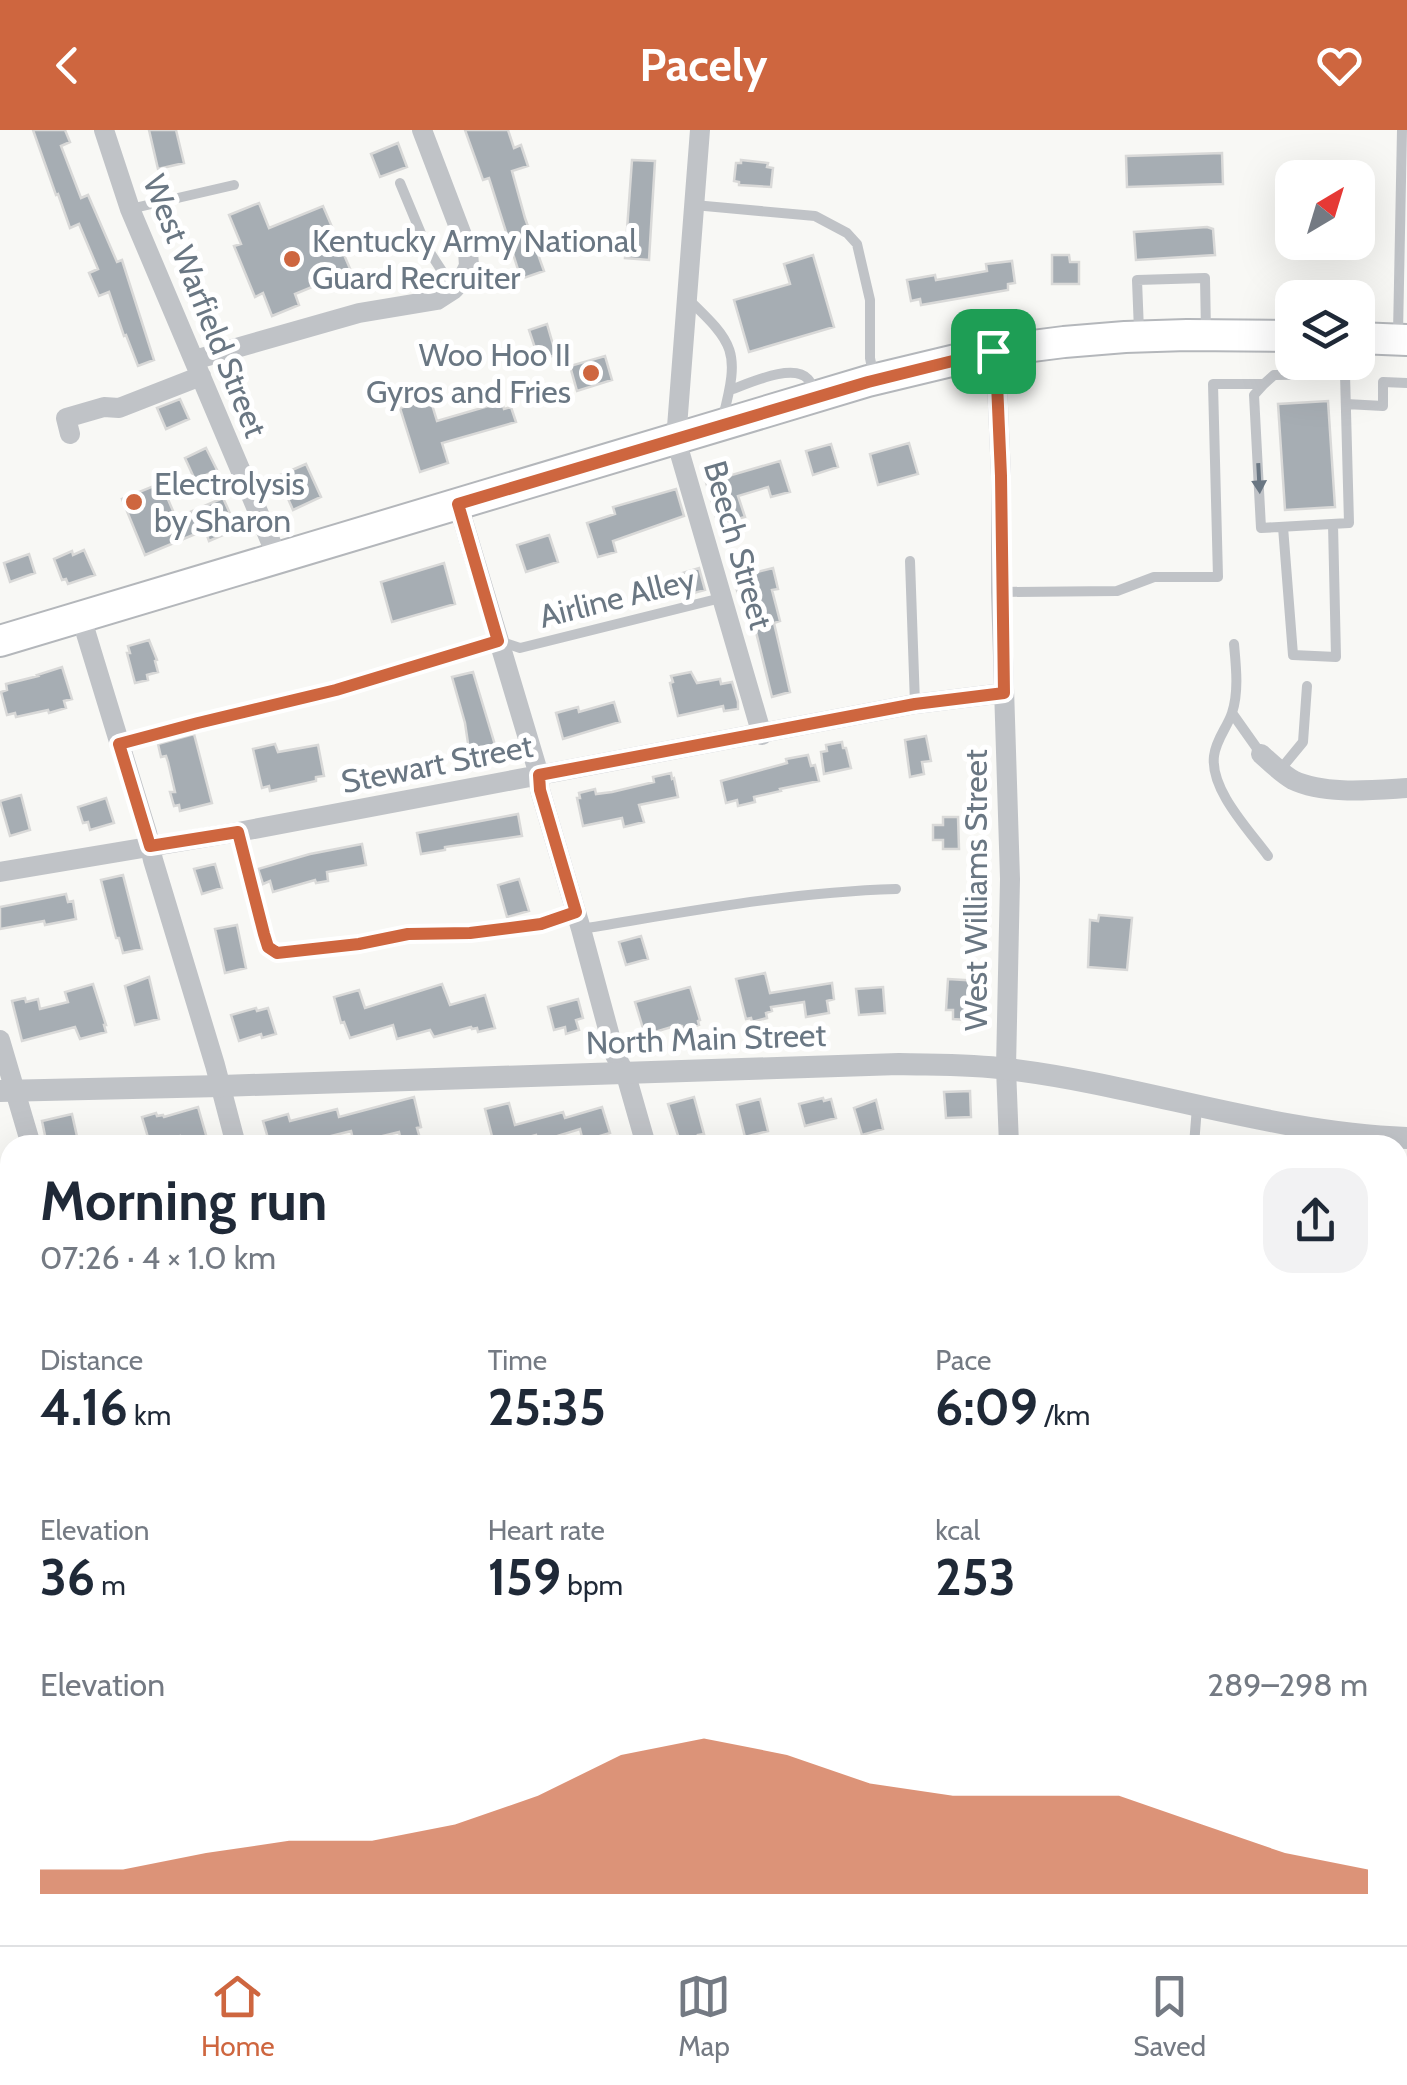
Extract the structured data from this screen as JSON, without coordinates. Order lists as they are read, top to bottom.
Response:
{
  "streets": {
    "street": [
      "West Warfield Street",
      "Beech Street",
      "Stewart Street",
      "West Williams Street",
      "North Main Street"
    ],
    "lane": ["Airline Alley"]
  },
  "crossings": [
    ["Beech Street", "Airline Alley"],
    ["Beech Street", "Stewart Street"],
    ["Stewart Street", "West Williams Street"],
    ["West Williams Street", "North Main Street"]
  ],
  "places": ["Kentucky Army National Guard Recruiter", "Woo Hoo II Gyros and Fries", "Electrolysis by Sharon"],
  "north": "top right",
  "page": {
    "header": "Pacely",
    "heading": ["Morning run", "07:26 · 4 × 1.0 km"],
    "stats": [
      ["Distance", "4.16 km"],
      ["Time", "25:35"],
      ["Pace", "6:09 /km"],
      ["Elevation", "36 m"],
      ["Heart rate", "159 bpm"],
      ["kcal", "253"]
    ],
    "chart": ["Elevation", "289–298 m"],
    "tabs": ["Home", "Map", "Saved"]
  }
}
